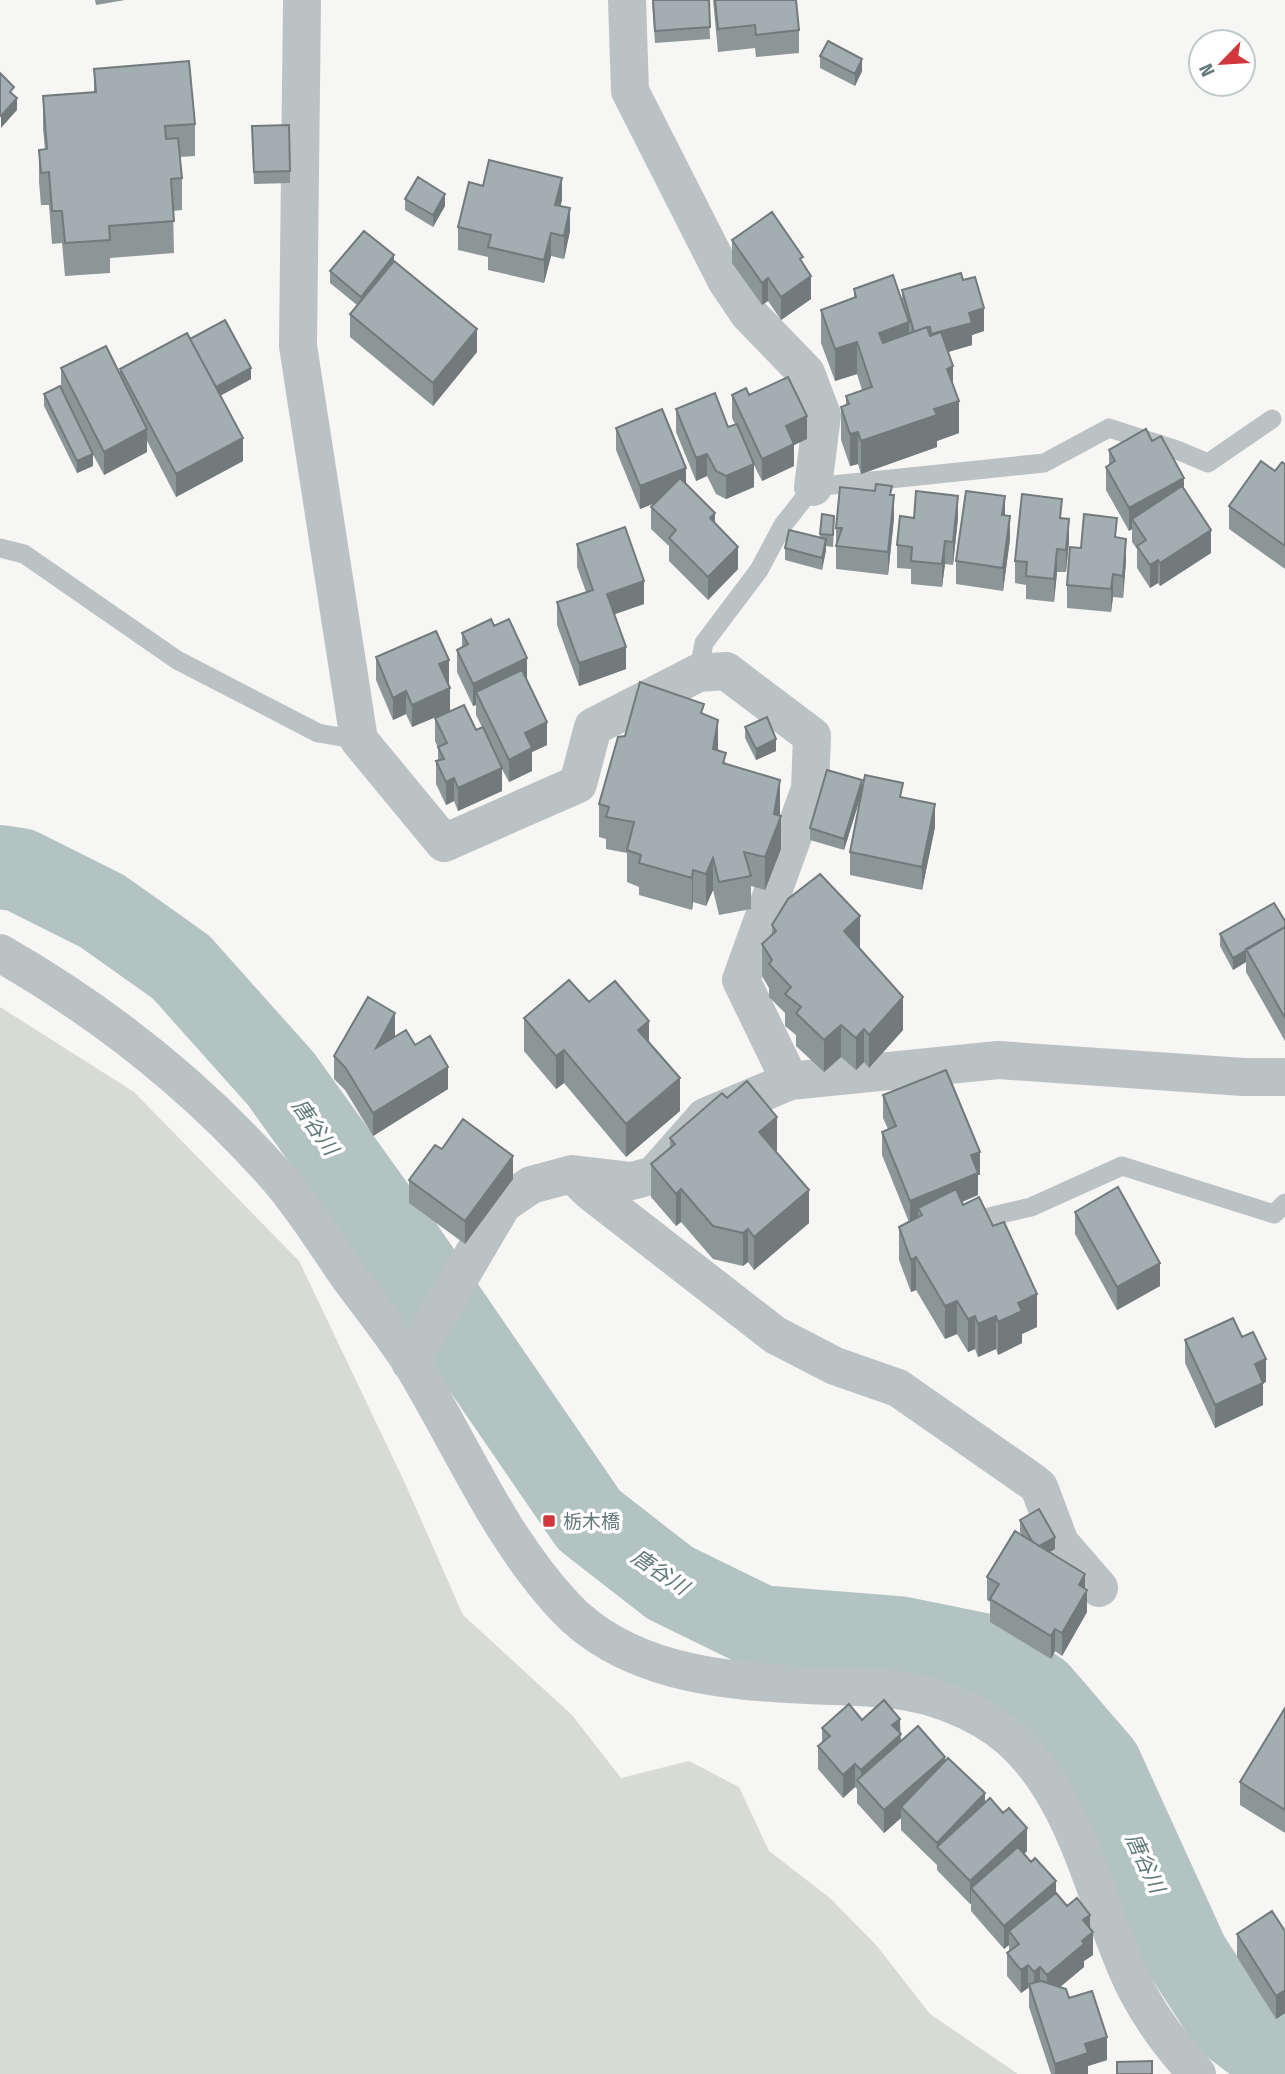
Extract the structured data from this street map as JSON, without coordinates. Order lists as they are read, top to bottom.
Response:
{
  "water": ["唐谷川"],
  "places": {
    "transit": ["栃木橋"]
  },
  "north": "bottom left"
}
